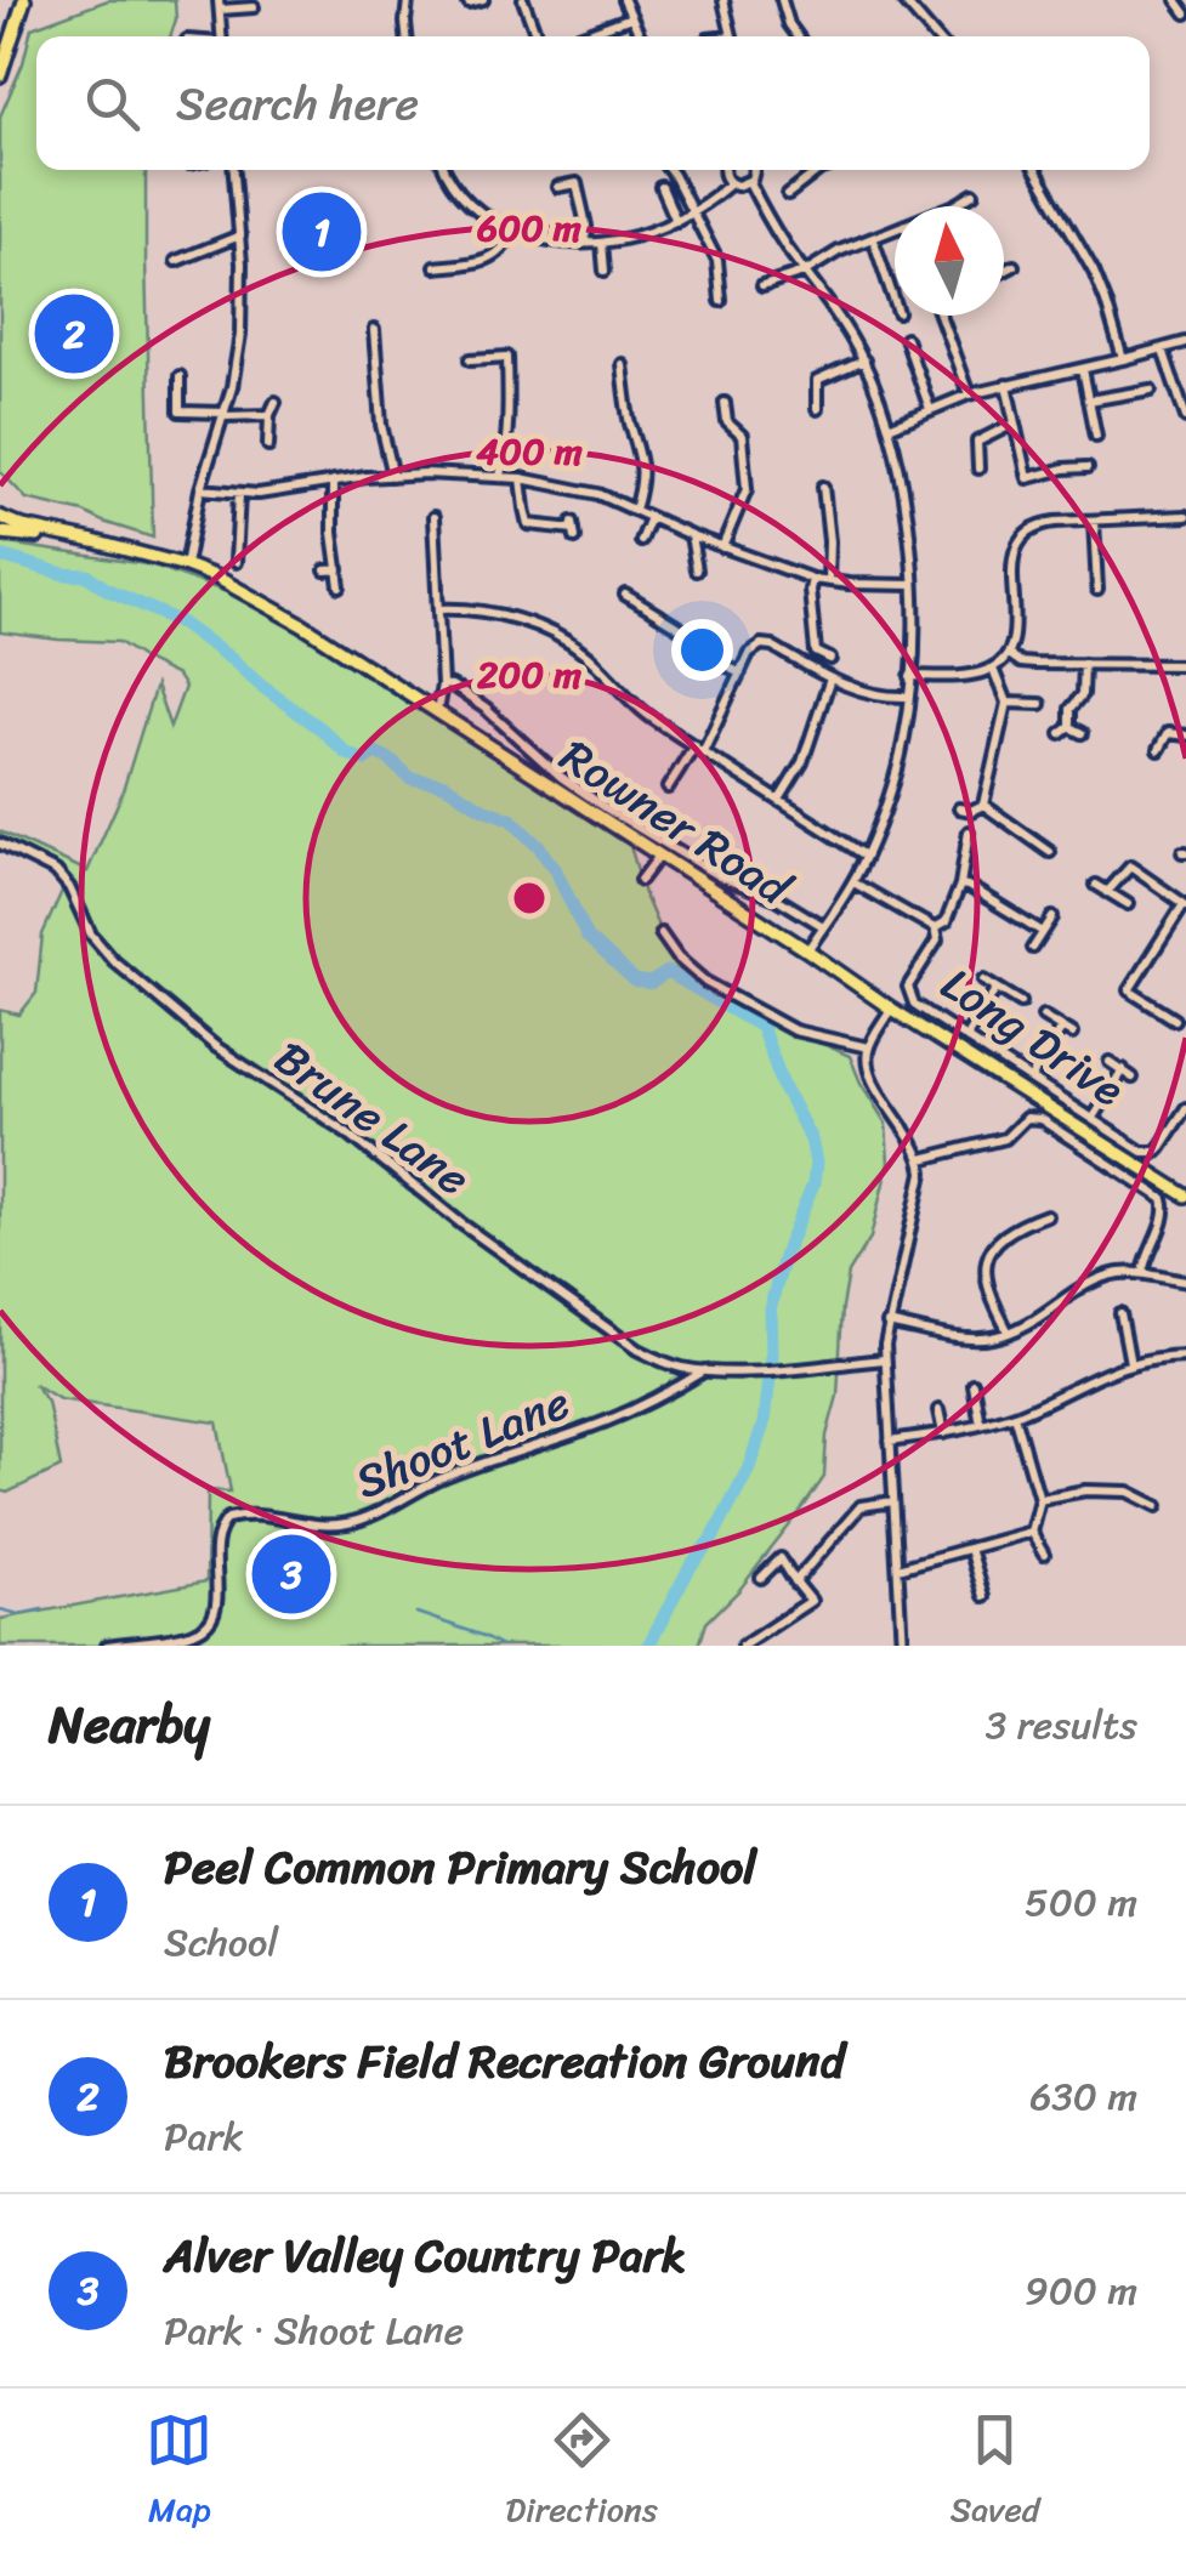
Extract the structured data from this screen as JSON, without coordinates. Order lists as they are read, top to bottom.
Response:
{
  "streets": {
    "main road": ["Rowner Road"],
    "street": ["Long Drive", "Brune Lane", "Shoot Lane"]
  },
  "crossings": [
    ["Brune Lane", "Shoot Lane"]
  ],
  "north": "top",
  "page": {
    "search": "Search here",
    "pins": ["1", "2", "3"],
    "heading": ["Nearby", "3 results"],
    "list": [
      {
        "mark": "1",
        "name": "Peel Common Primary School",
        "note": "School",
        "value": "500 m"
      },
      {
        "mark": "2",
        "name": "Brookers Field Recreation Ground",
        "note": "Park",
        "value": "630 m"
      },
      {
        "mark": "3",
        "name": "Alver Valley Country Park",
        "note": "Park · Shoot Lane",
        "value": "900 m"
      }
    ],
    "nav": ["Map", "Directions", "Saved"]
  },
  "rings": ["600 m", "400 m", "200 m"]
}
